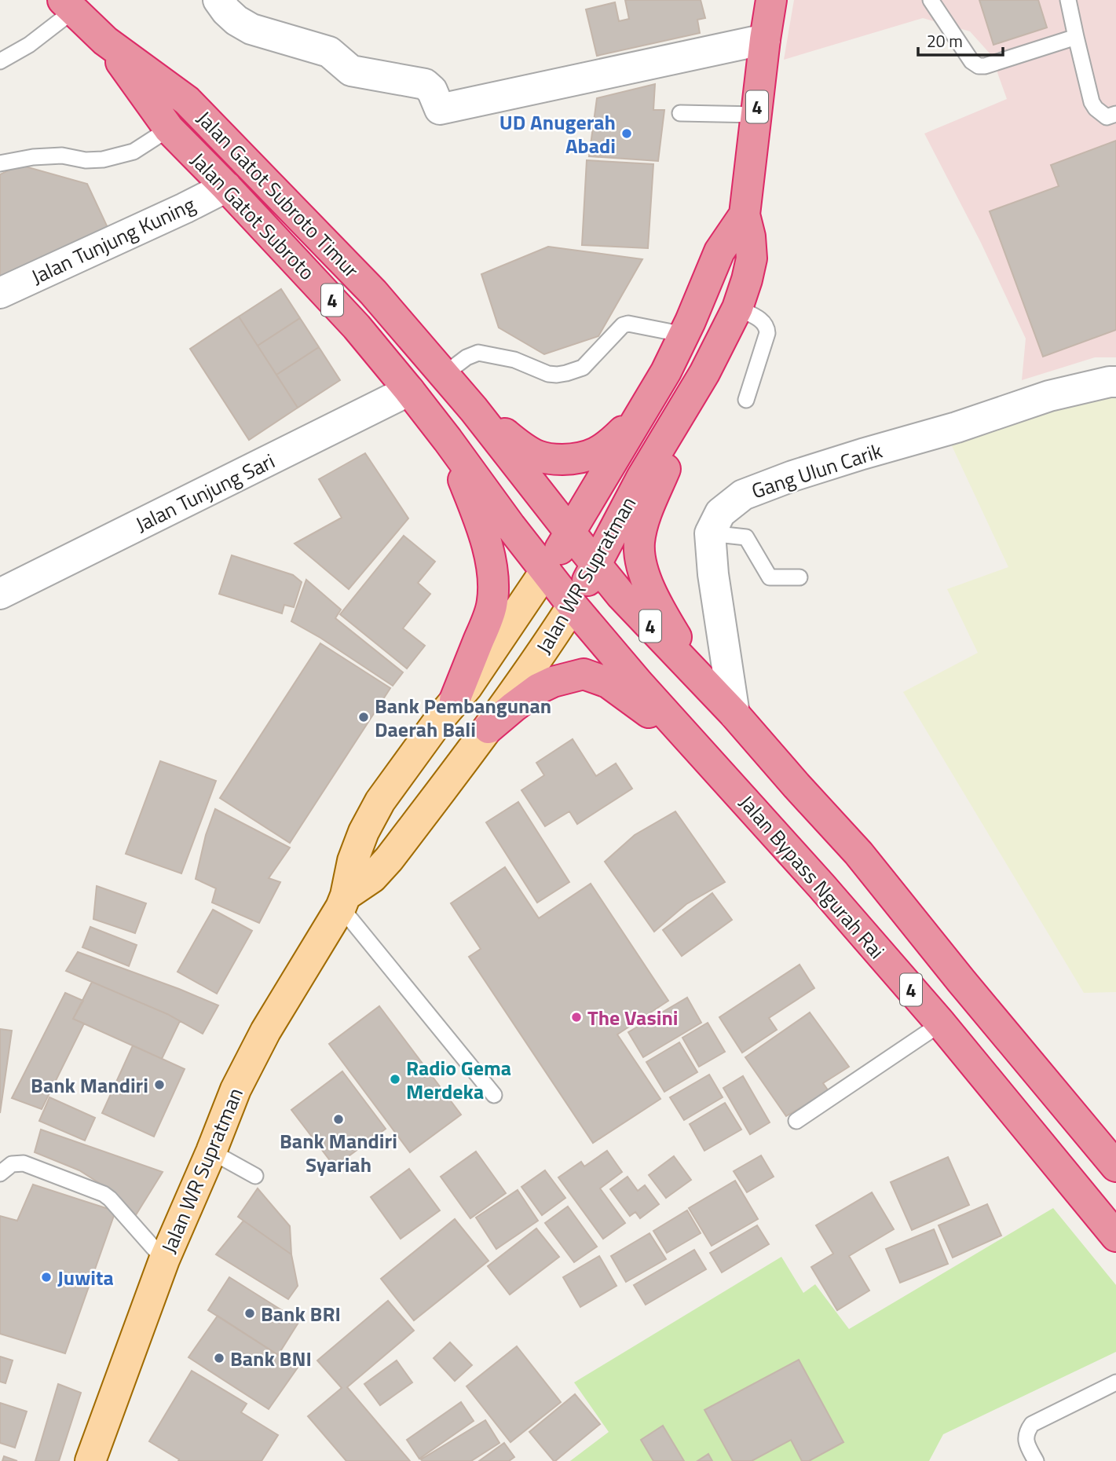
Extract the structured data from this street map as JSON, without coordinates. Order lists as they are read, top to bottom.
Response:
{
  "streets": {
    "highway": [
      "4",
      "Jalan Gatot Subroto Timur",
      "Jalan Gatot Subroto",
      "Jalan WR Supratman",
      "Jalan Bypass Ngurah Rai"
    ],
    "street": ["Jalan Tunjung Kuning", "Gang Ulun Carik", "Jalan Tunjung Sari"]
  },
  "crossings": [
    ["4", "Jalan Gatot Subroto Timur"],
    ["4", "Jalan WR Supratman"],
    ["Jalan Gatot Subroto Timur", "Jalan Gatot Subroto"],
    ["Jalan Gatot Subroto", "Jalan Tunjung Kuning"],
    ["Jalan Gatot Subroto", "Jalan Tunjung Sari"],
    ["Jalan Gatot Subroto", "Jalan WR Supratman"],
    ["Jalan Gatot Subroto", "Jalan Bypass Ngurah Rai"],
    ["Jalan WR Supratman", "Jalan Bypass Ngurah Rai"]
  ],
  "places": [
    "UD Anugerah Abadi",
    "Bank Pembangunan Daerah Bali",
    "The Vasini",
    "Radio Gema Merdeka",
    "Bank Mandiri",
    "Bank Mandiri Syariah",
    "Juwita",
    "Bank BRI",
    "Bank BNI"
  ],
  "scale_bar": "20 m"
}
